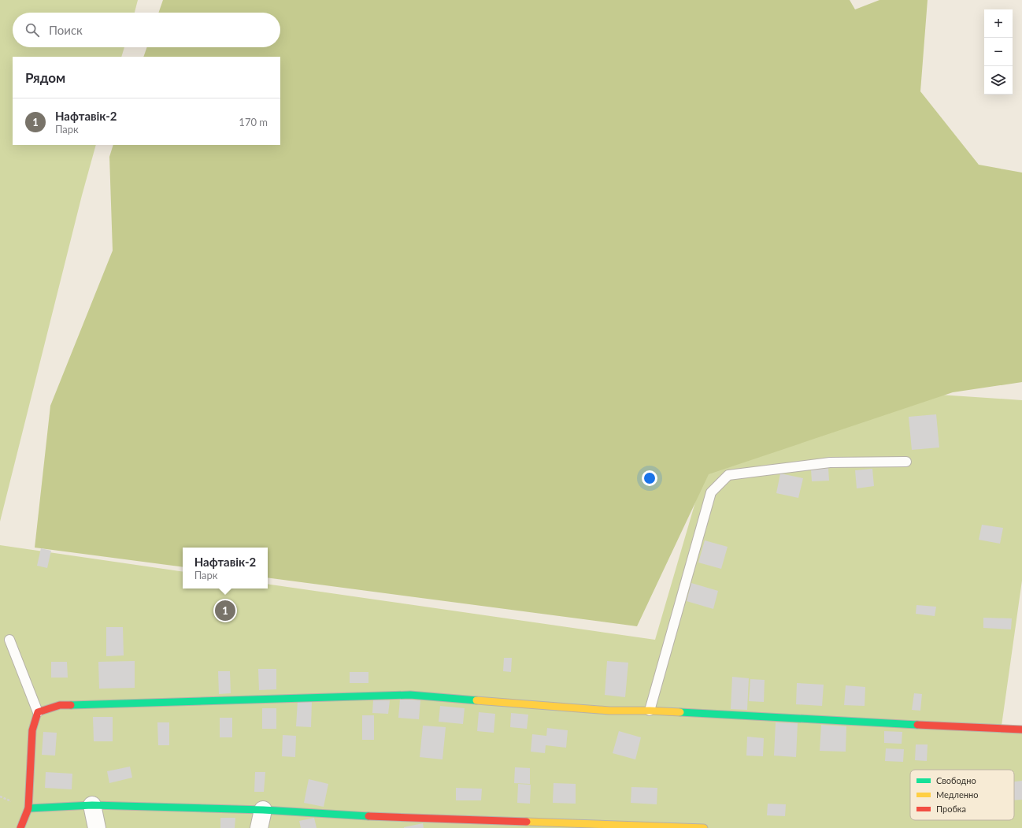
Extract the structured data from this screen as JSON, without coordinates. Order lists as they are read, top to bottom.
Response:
{
  "legend": ["Свободно", "Медленно", "Пробка"],
  "page": {
    "map_buttons": ["+", "−"],
    "search": "Поиск",
    "heading": "Рядом",
    "list": [
      {
        "mark": "1",
        "name": "Нафтавік-2",
        "note": "Парк",
        "value": "170 m"
      }
    ],
    "popup": ["Нафтавік-2", "Парк"],
    "pins": "1"
  }
}
